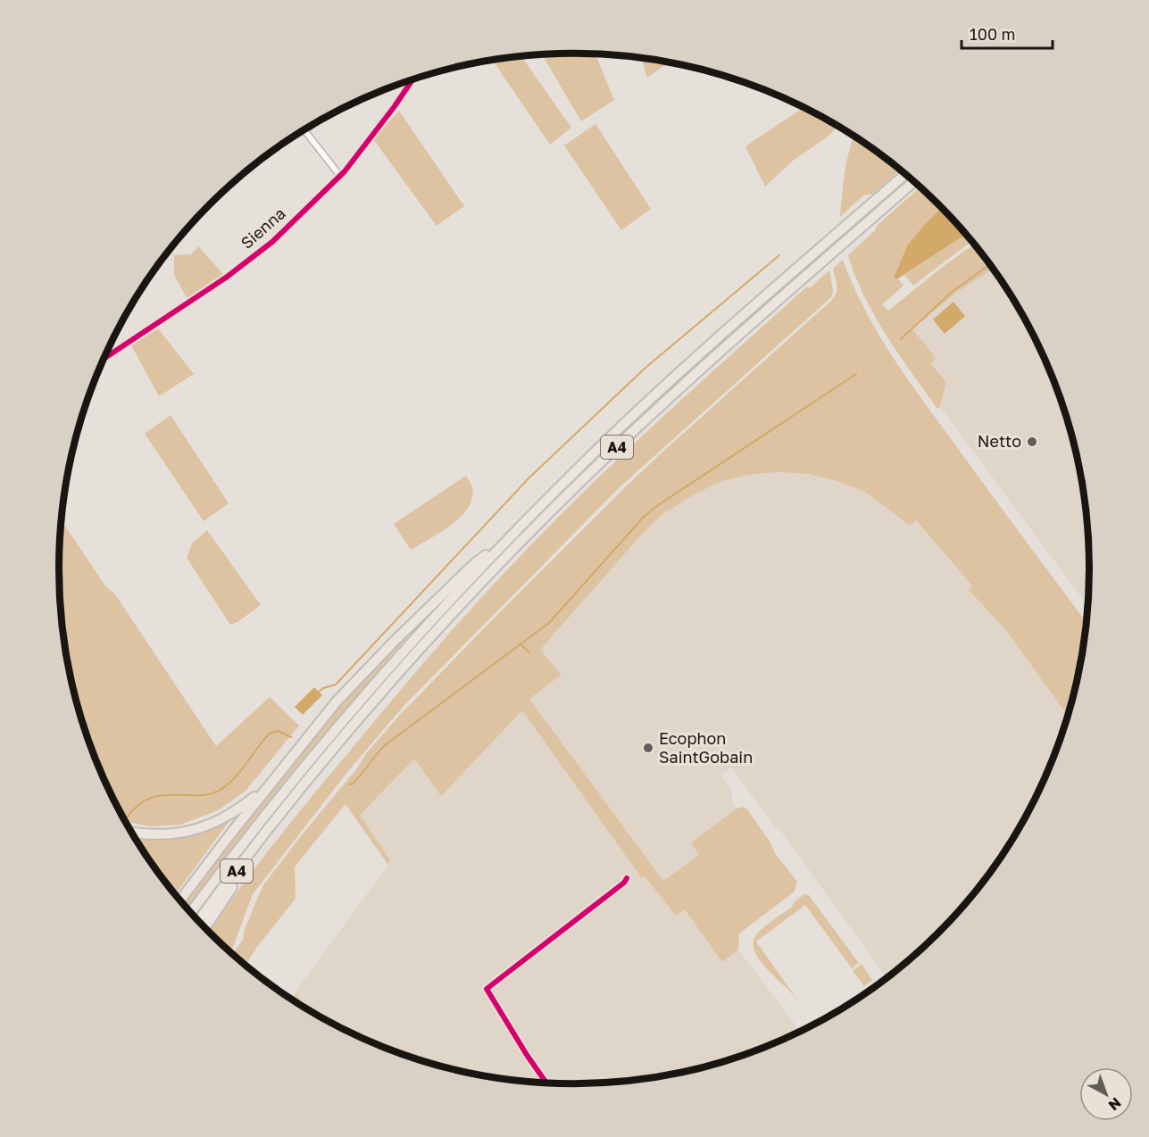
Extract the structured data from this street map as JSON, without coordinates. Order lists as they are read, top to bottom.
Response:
{
  "streets": {
    "highway": ["A4"],
    "street": ["Sienna"]
  },
  "places": ["Netto", "Ecophon SaintGobain"],
  "scale_bar": "100 m",
  "north": "bottom right"
}
